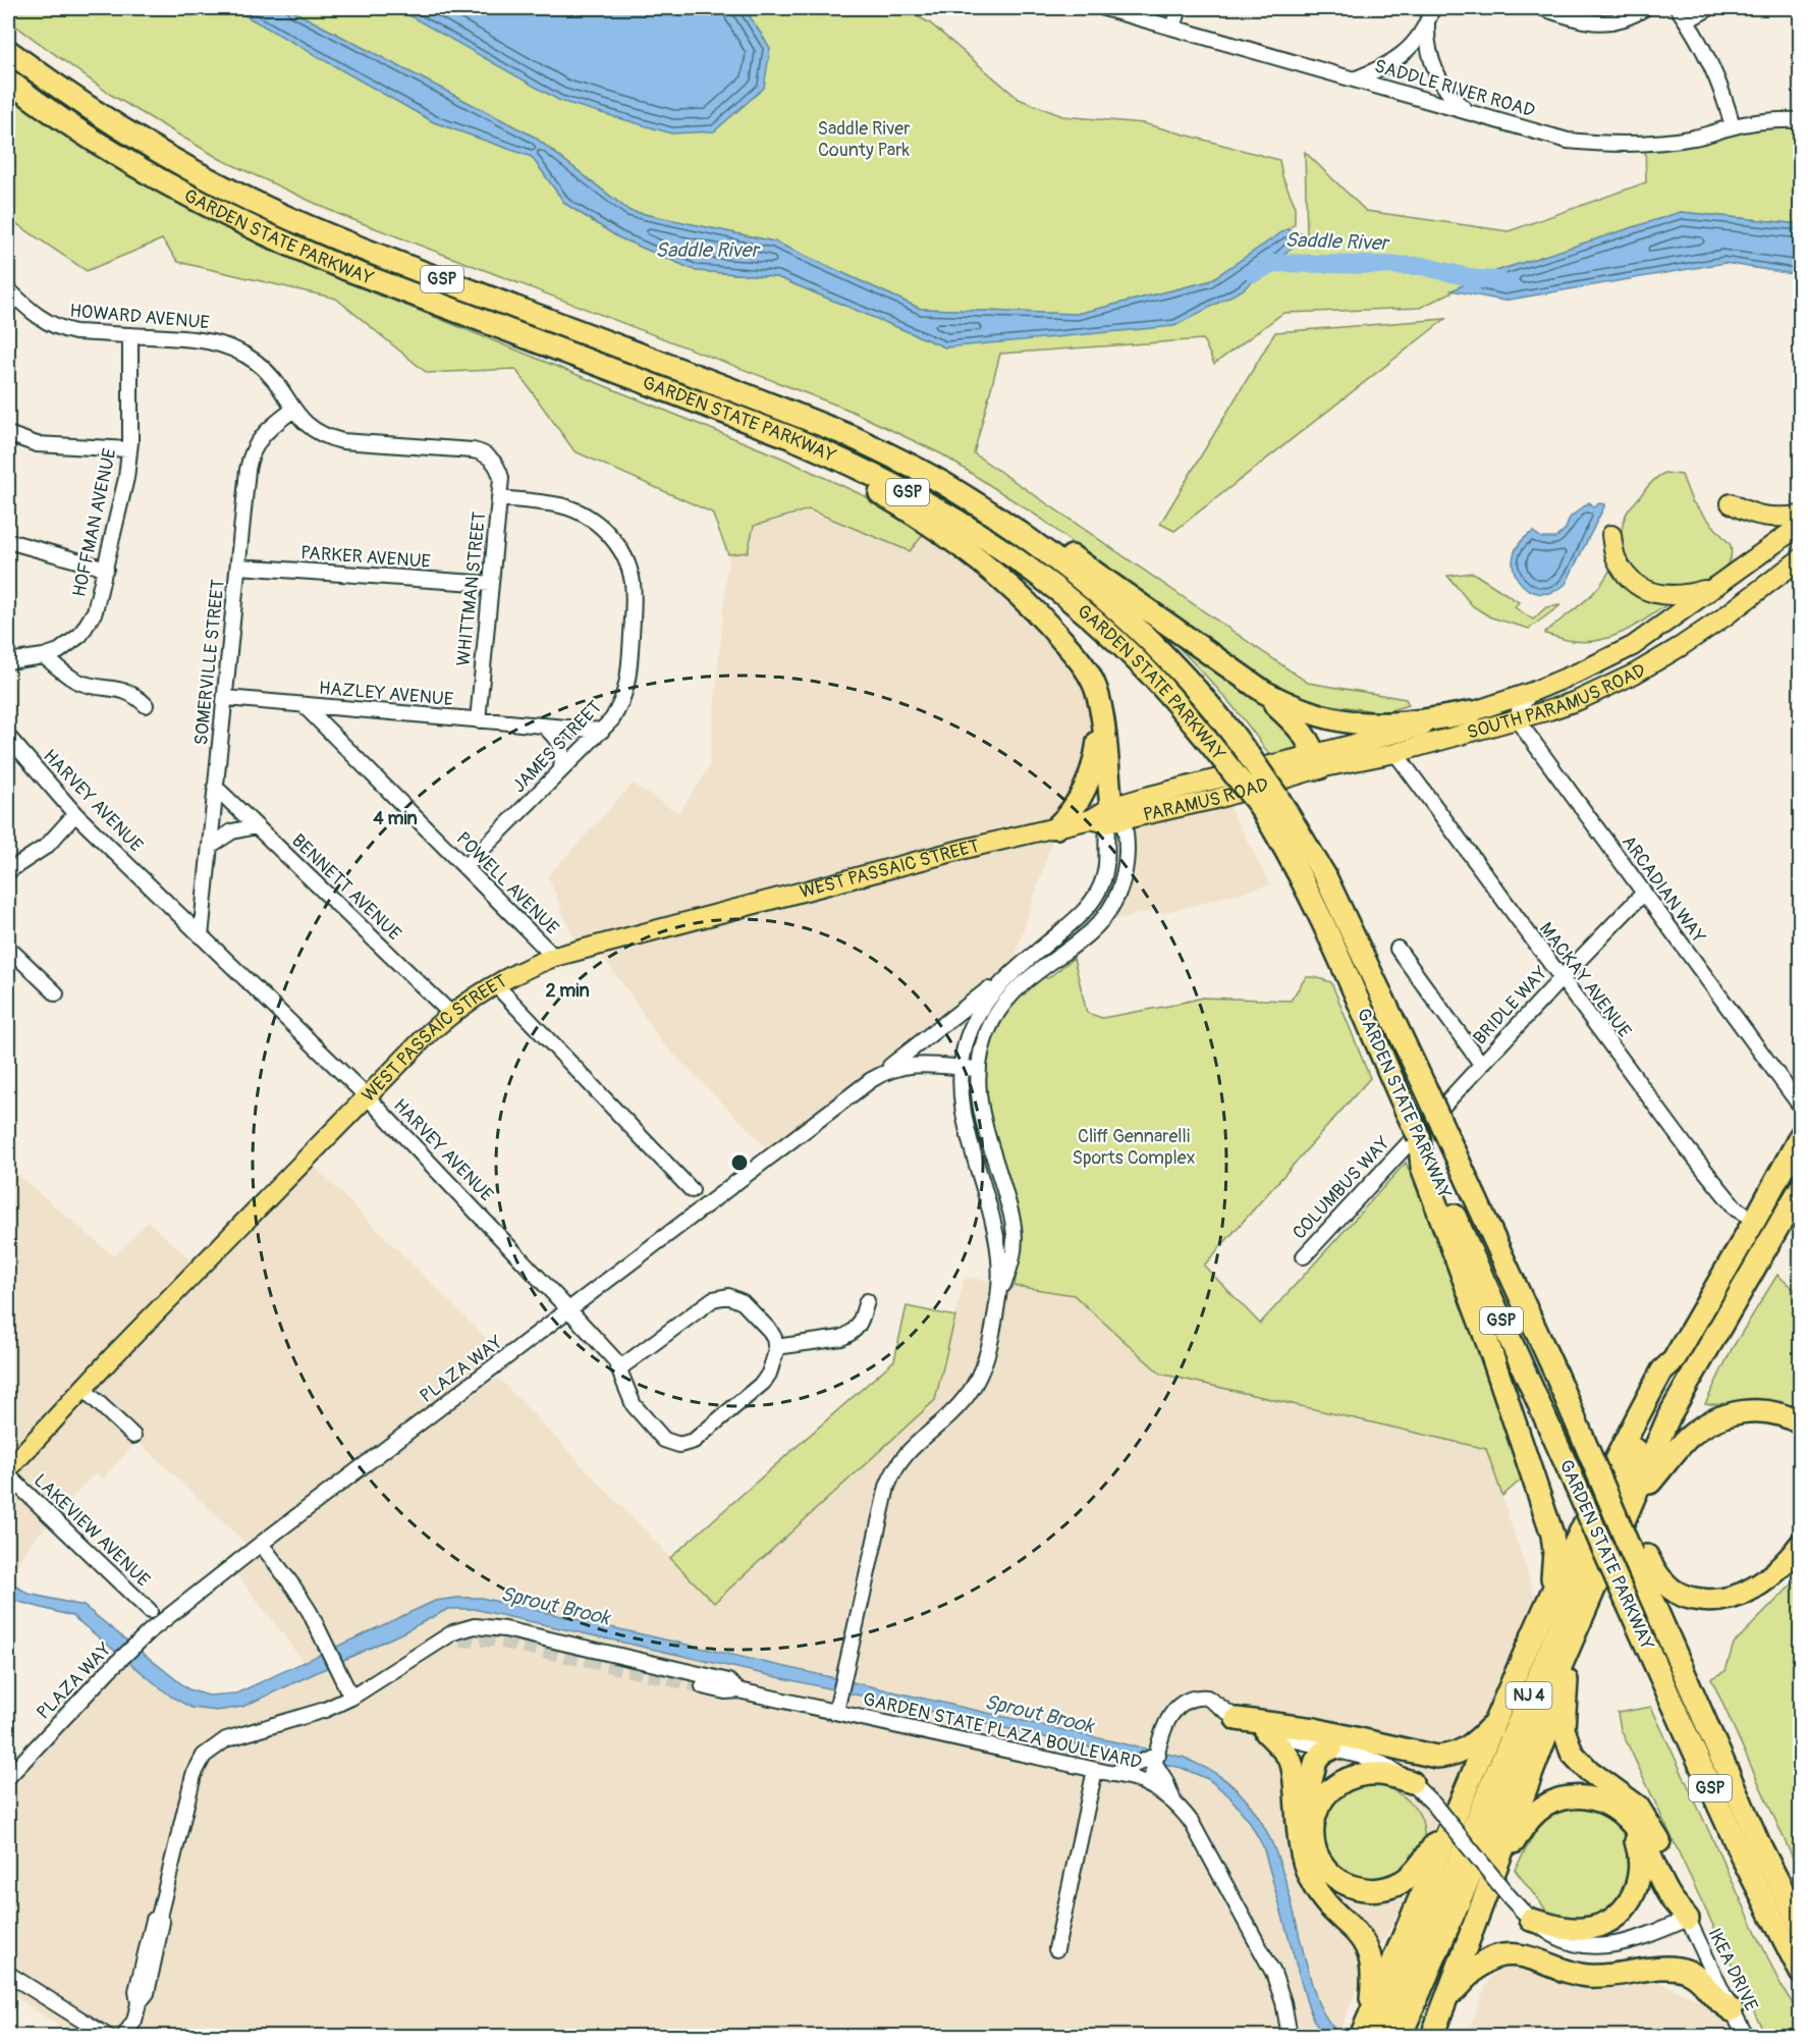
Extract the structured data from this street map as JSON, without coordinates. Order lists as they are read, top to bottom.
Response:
{
  "streets": {
    "highway": ["GARDEN STATE PARKWAY", "GSP", "NJ 4"],
    "main road": ["SOUTH PARAMUS ROAD", "PARAMUS ROAD", "WEST PASSAIC STREET"],
    "street": [
      "SADDLE RIVER ROAD",
      "HOWARD AVENUE",
      "HOFFMAN AVENUE",
      "PARKER AVENUE",
      "WHITTMAN STREET",
      "SOMERVILLE STREET",
      "HAZLEY AVENUE",
      "JAMES STREET",
      "HARVEY AVENUE",
      "POWELL AVENUE",
      "BENNETT AVENUE",
      "ARCADIAN WAY",
      "MACKAY AVENUE",
      "BRIDLE WAY",
      "COLUMBUS WAY",
      "PLAZA WAY",
      "LAKEVIEW AVENUE",
      "GARDEN STATE PLAZA BOULEVARD",
      "IKEA DRIVE"
    ]
  },
  "crossings": [
    ["HOWARD AVENUE", "HOFFMAN AVENUE"],
    ["HOWARD AVENUE", "WHITTMAN STREET"],
    ["HOWARD AVENUE", "SOMERVILLE STREET"],
    ["HOWARD AVENUE", "JAMES STREET"],
    ["PARKER AVENUE", "WHITTMAN STREET"],
    ["PARKER AVENUE", "SOMERVILLE STREET"],
    ["WHITTMAN STREET", "HAZLEY AVENUE"],
    ["WHITTMAN STREET", "JAMES STREET"],
    ["SOMERVILLE STREET", "HAZLEY AVENUE"],
    ["SOMERVILLE STREET", "HARVEY AVENUE"],
    ["SOMERVILLE STREET", "BENNETT AVENUE"],
    ["HAZLEY AVENUE", "JAMES STREET"],
    ["HAZLEY AVENUE", "POWELL AVENUE"],
    ["SOUTH PARAMUS ROAD", "PARAMUS ROAD"],
    ["SOUTH PARAMUS ROAD", "ARCADIAN WAY"],
    ["SOUTH PARAMUS ROAD", "MACKAY AVENUE"],
    ["JAMES STREET", "POWELL AVENUE"],
    ["PARAMUS ROAD", "WEST PASSAIC STREET"],
    ["HARVEY AVENUE", "WEST PASSAIC STREET"],
    ["HARVEY AVENUE", "PLAZA WAY"],
    ["WEST PASSAIC STREET", "POWELL AVENUE"],
    ["WEST PASSAIC STREET", "BENNETT AVENUE"],
    ["ARCADIAN WAY", "BRIDLE WAY"],
    ["MACKAY AVENUE", "BRIDLE WAY"],
    ["MACKAY AVENUE", "NJ 4"],
    ["BRIDLE WAY", "COLUMBUS WAY"]
  ],
  "water": ["Saddle River", "Sprout Brook"],
  "parks": ["Saddle River County Park", "Cliff Gennarelli Sports Complex"],
  "rings": ["4 min", "2 min"]
}
